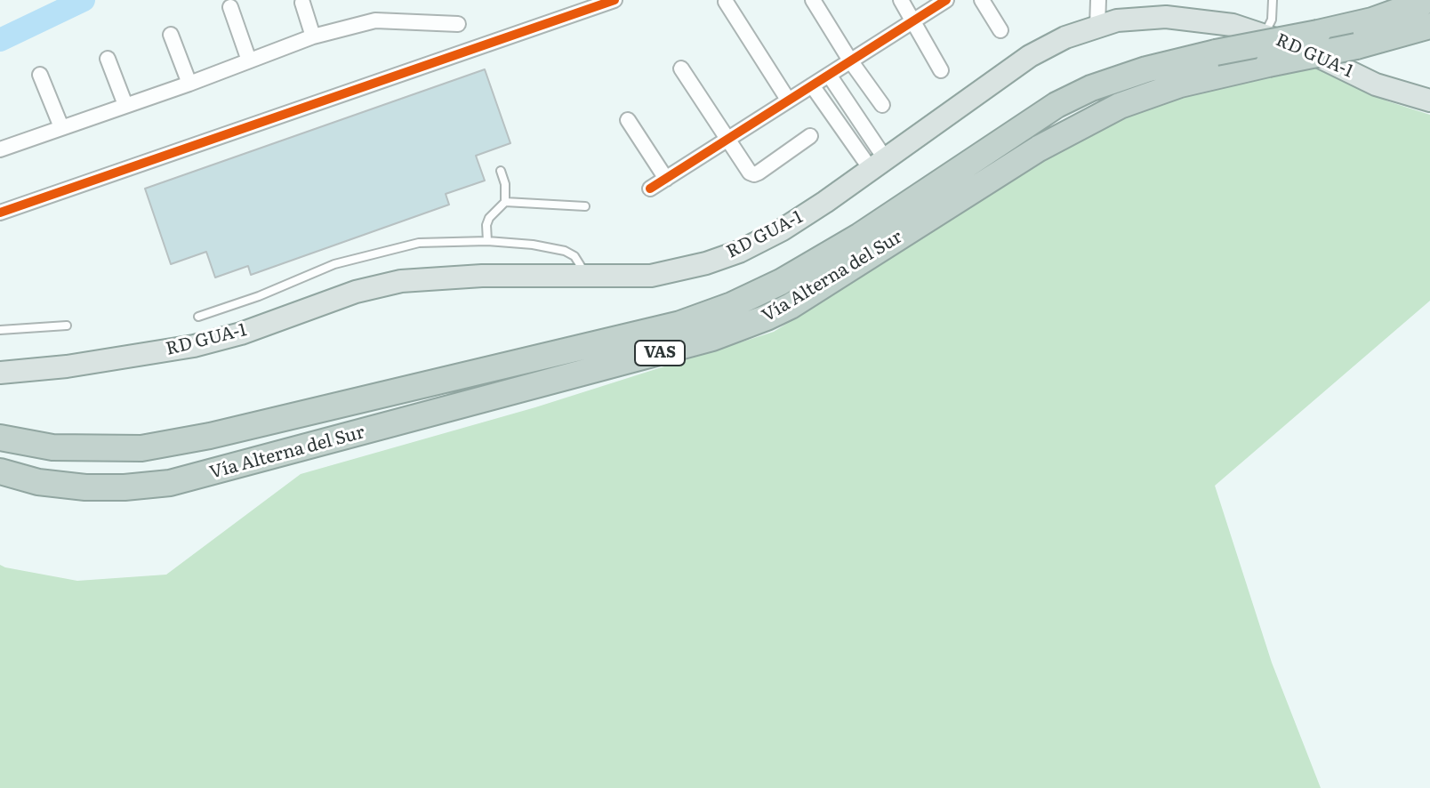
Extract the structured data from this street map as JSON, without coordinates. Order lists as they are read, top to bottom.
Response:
{
  "streets": {
    "highway": ["Vía Alterna del Sur", "VAS"],
    "main road": ["RD GUA-1"]
  }
}
